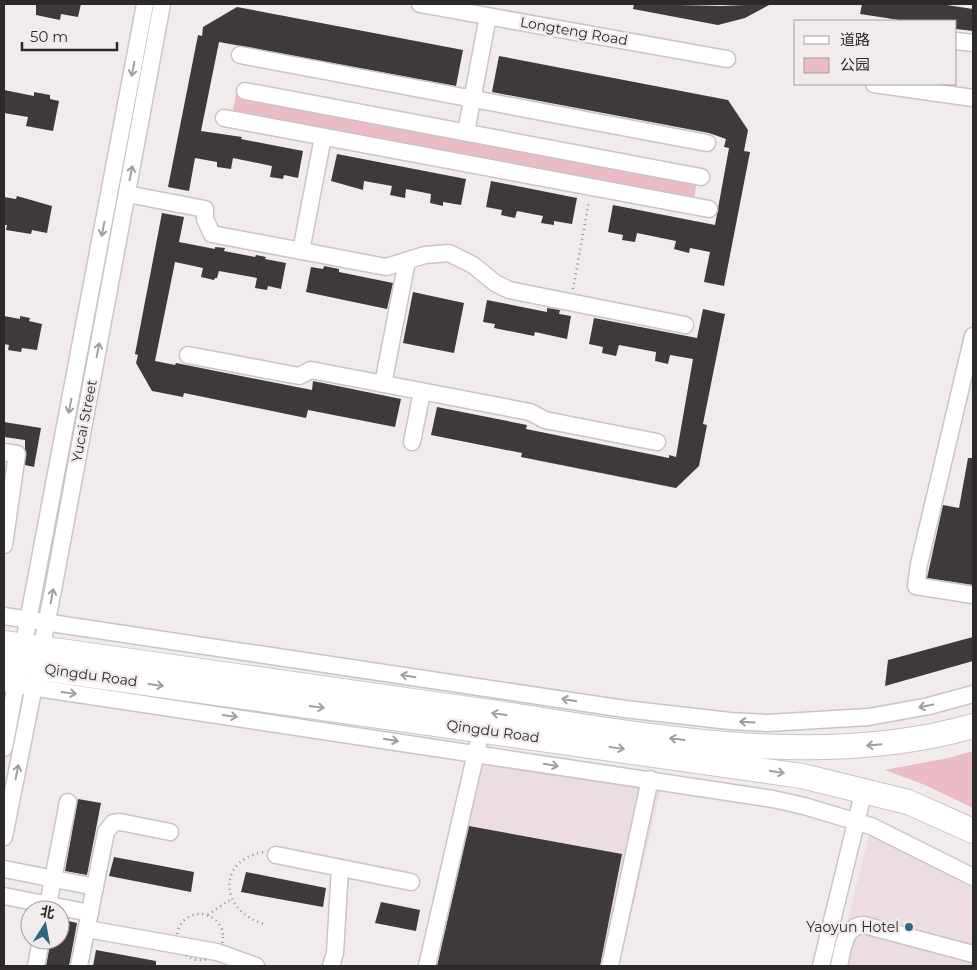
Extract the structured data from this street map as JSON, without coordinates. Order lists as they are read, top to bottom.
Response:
{
  "streets": {
    "highway": ["Qingdu Road"],
    "street": ["Longteng Road", "Yucai Street"]
  },
  "crossings": [
    ["Yucai Street", "Qingdu Road"]
  ],
  "places": ["Yaoyun Hotel"],
  "legend": ["道路", "公园"],
  "scale_bar": "50 m",
  "north": "top"
}
